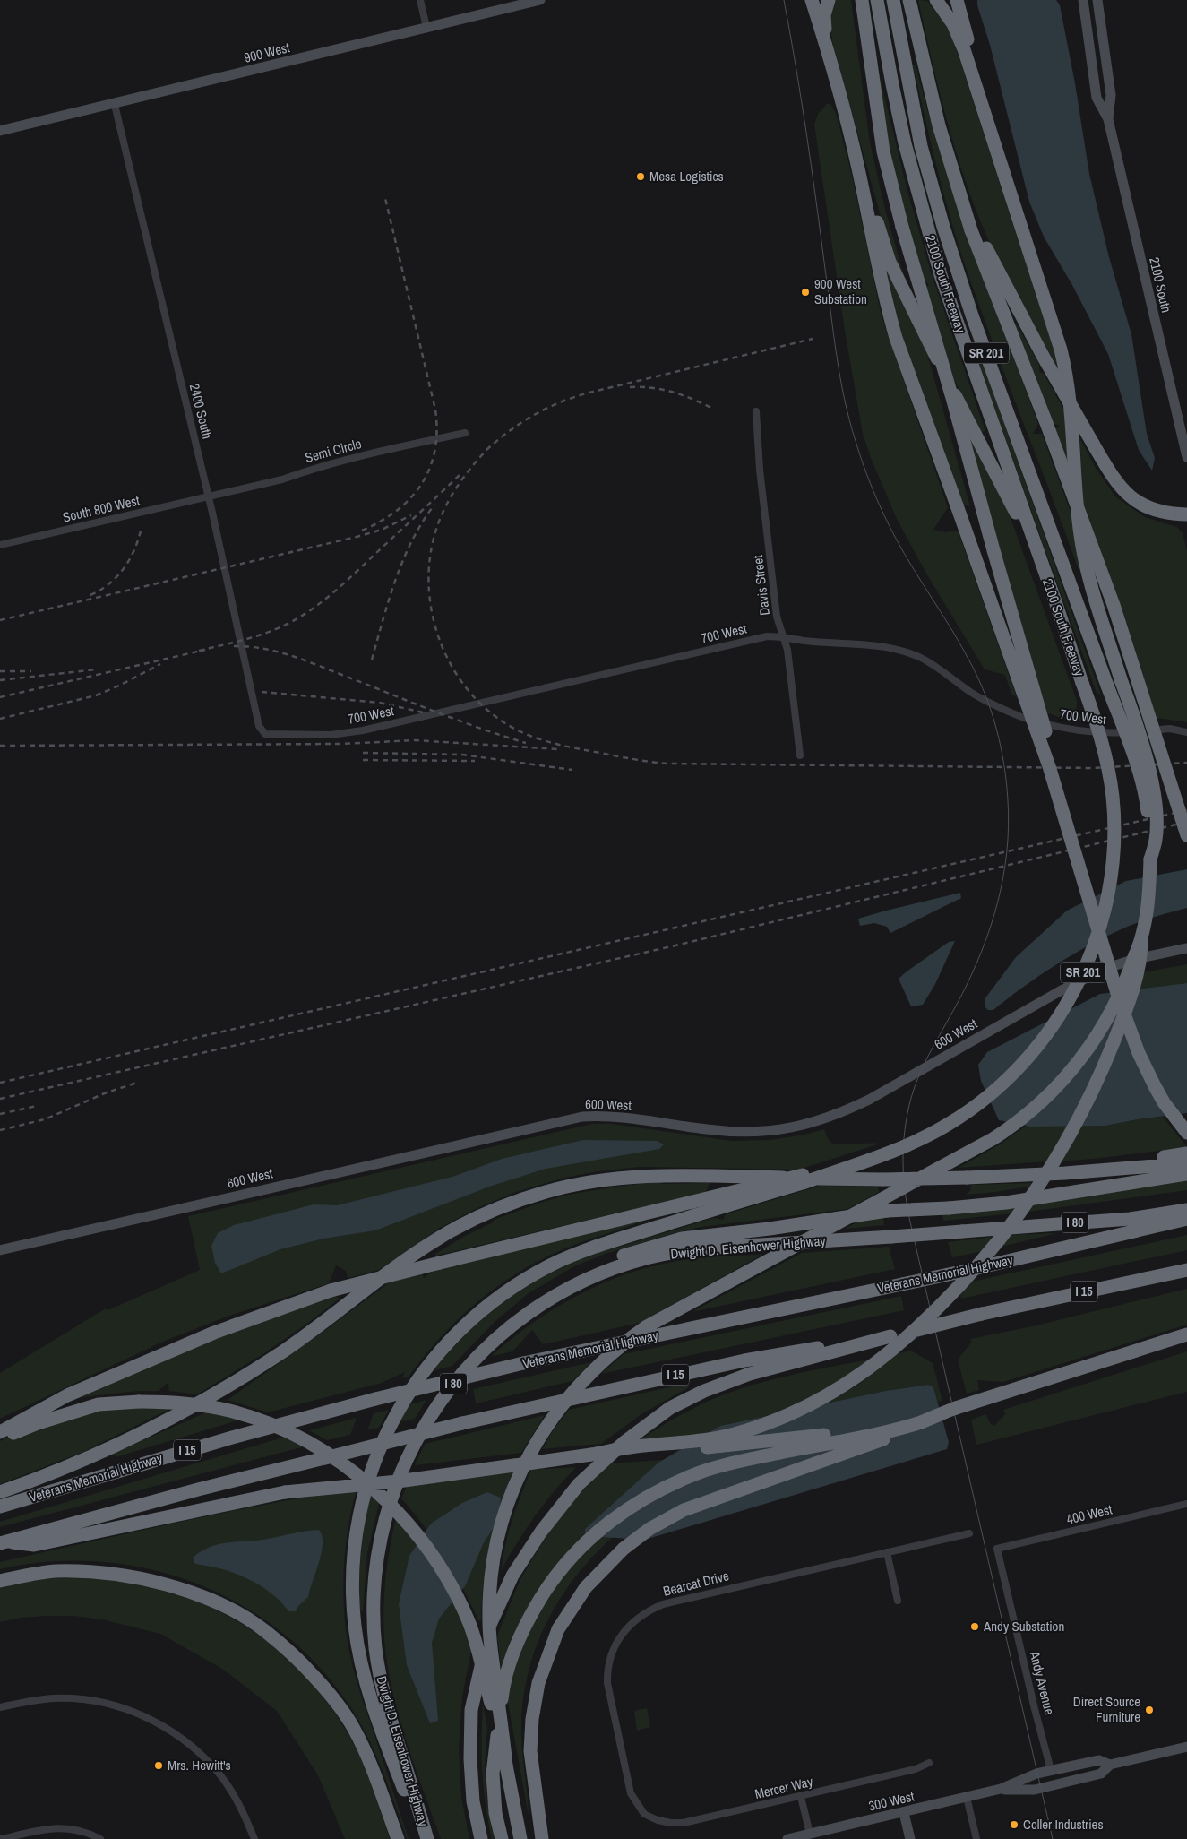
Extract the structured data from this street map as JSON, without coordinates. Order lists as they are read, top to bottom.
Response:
{
  "streets": {
    "highway": [
      "2100 South Freeway",
      "SR 201",
      "I 80",
      "Dwight D. Eisenhower Highway",
      "Veterans Memorial Highway",
      "I 15"
    ],
    "main road": [
      "900 West",
      "2100 South",
      "600 West",
      "300 West"
    ],
    "street": [
      "2400 South",
      "Semi Circle",
      "South 800 West",
      "Davis Street",
      "700 West",
      "400 West",
      "Bearcat Drive",
      "Andy Avenue",
      "Mercer Way"
    ]
  },
  "crossings": [
    ["900 West", "2400 South"],
    ["2400 South", "Semi Circle"],
    ["2400 South", "South 800 West"],
    ["2400 South", "700 West"],
    ["Semi Circle", "South 800 West"],
    ["Davis Street", "700 West"],
    ["400 West", "Andy Avenue"],
    ["Bearcat Drive", "Mercer Way"],
    ["Andy Avenue", "300 West"]
  ],
  "places": [
    "Mesa Logistics",
    "900 West Substation",
    "Andy Substation",
    "Direct Source Furniture",
    "Mrs. Hewitt's",
    "Coller Industries"
  ]
}
